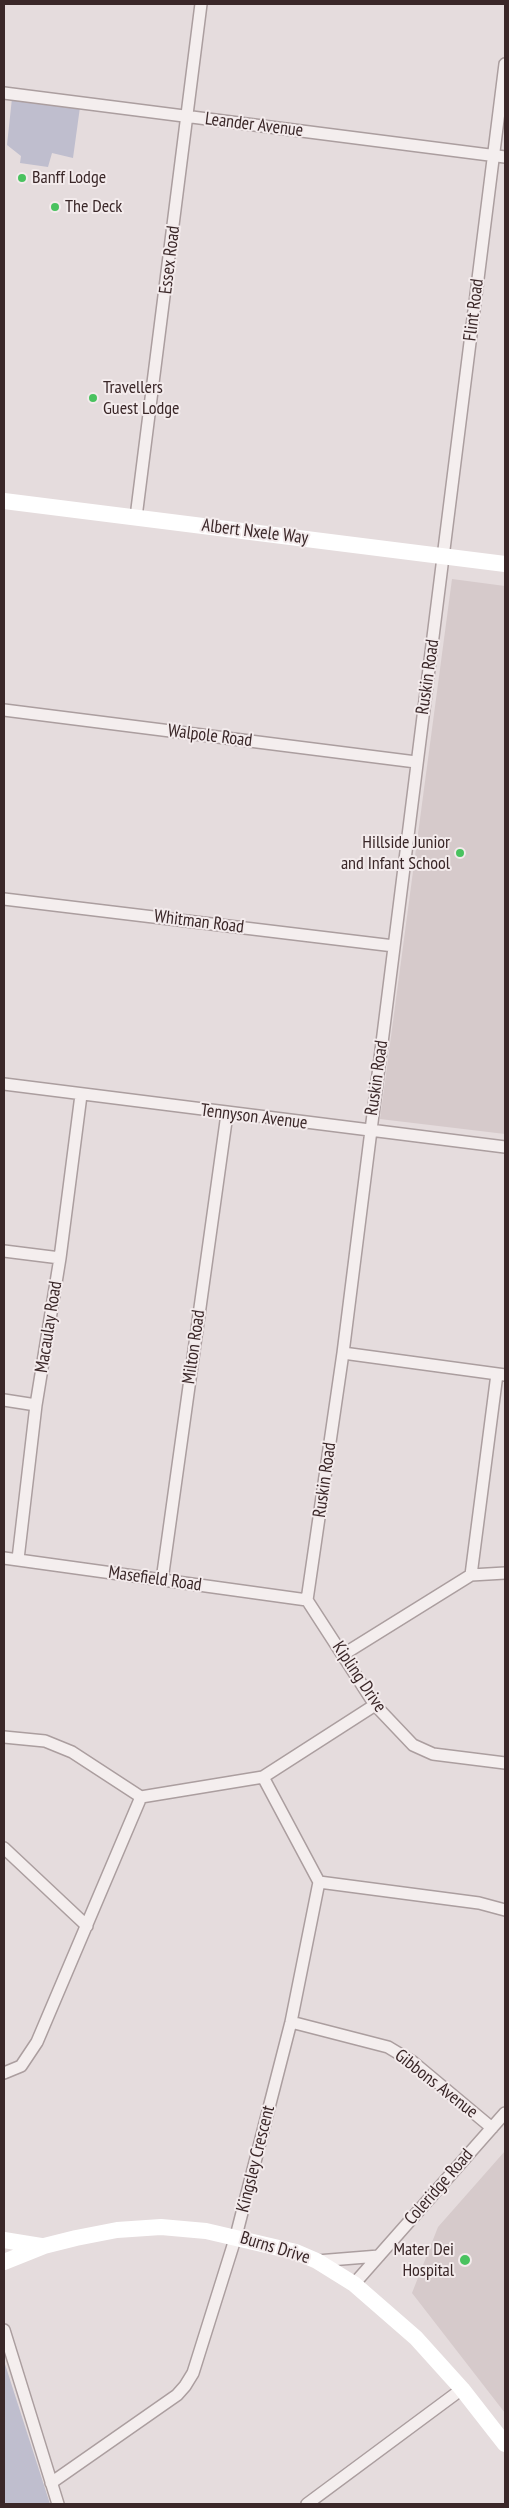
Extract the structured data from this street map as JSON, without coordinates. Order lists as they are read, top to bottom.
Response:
{
  "streets": {
    "main road": ["Albert Nxele Way", "Burns Drive"],
    "street": [
      "Leander Avenue",
      "Essex Road",
      "Flint Road",
      "Ruskin Road",
      "Walpole Road",
      "Whitman Road",
      "Tennyson Avenue",
      "Macaulay Road",
      "Milton Road",
      "Masefield Road",
      "Kipling Drive",
      "Gibbons Avenue",
      "Kingsley Crescent",
      "Coleridge Road"
    ]
  },
  "crossings": [
    ["Leander Avenue", "Essex Road"],
    ["Leander Avenue", "Flint Road"],
    ["Essex Road", "Albert Nxele Way"],
    ["Flint Road", "Albert Nxele Way"],
    ["Flint Road", "Ruskin Road"],
    ["Albert Nxele Way", "Ruskin Road"],
    ["Ruskin Road", "Walpole Road"],
    ["Ruskin Road", "Whitman Road"],
    ["Ruskin Road", "Tennyson Avenue"],
    ["Ruskin Road", "Masefield Road"],
    ["Ruskin Road", "Kipling Drive"],
    ["Tennyson Avenue", "Macaulay Road"],
    ["Tennyson Avenue", "Milton Road"],
    ["Macaulay Road", "Masefield Road"],
    ["Milton Road", "Masefield Road"],
    ["Masefield Road", "Kipling Drive"],
    ["Gibbons Avenue", "Kingsley Crescent"],
    ["Gibbons Avenue", "Coleridge Road"],
    ["Kingsley Crescent", "Burns Drive"],
    ["Coleridge Road", "Burns Drive"]
  ],
  "places": [
    "Banff Lodge",
    "The Deck",
    "Travellers Guest Lodge",
    "Hillside Junior and Infant School",
    "Mater Dei Hospital"
  ]
}
